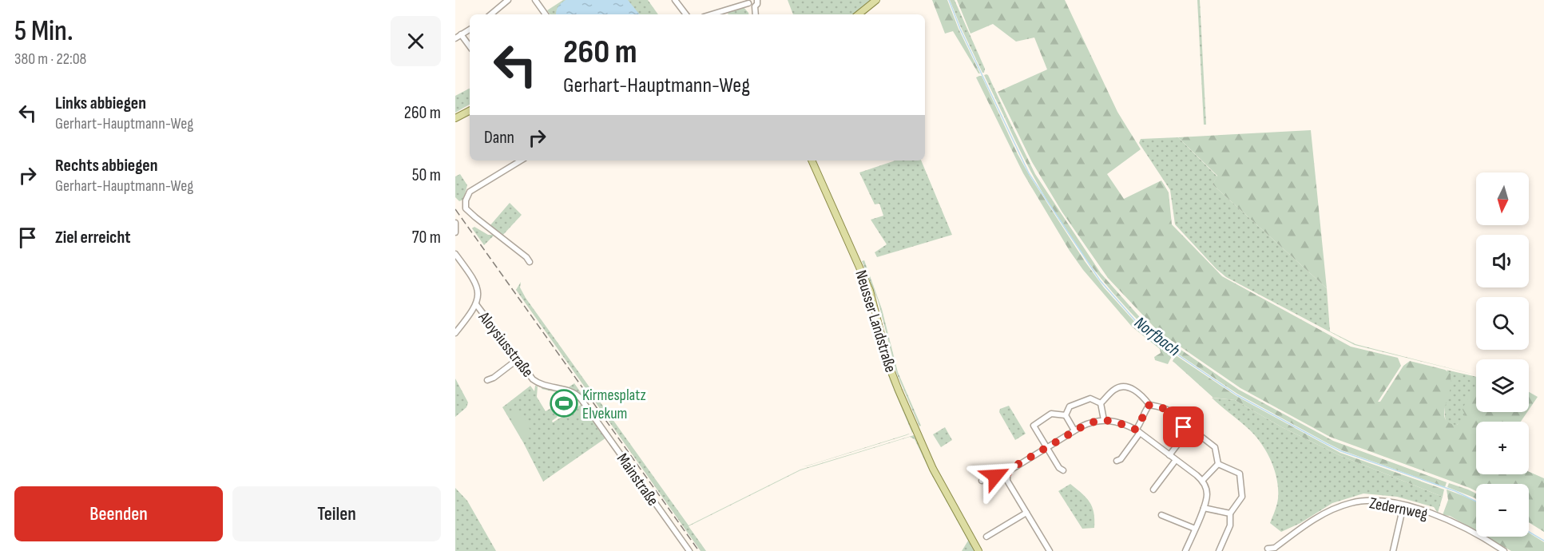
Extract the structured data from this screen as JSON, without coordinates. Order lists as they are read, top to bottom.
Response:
{
  "streets": {
    "main road": ["Neusser Landstraße"],
    "street": ["Aloysiusstraße", "Mainstraße", "Zedernweg"]
  },
  "crossings": [
    ["Aloysiusstraße", "Mainstraße"]
  ],
  "water": ["Norfbach"],
  "places": {
    "sports": ["Kirmesplatz Elvekum"]
  },
  "north": "bottom",
  "page": {
    "heading": ["5 Min.", "380 m · 22:08"],
    "turn": ["260 m", "Gerhart-Hauptmann-Weg"],
    "list": [
      {
        "name": "Links abbiegen",
        "note": "Gerhart-Hauptmann-Weg",
        "value": "260 m"
      },
      {
        "name": "Rechts abbiegen",
        "note": "Gerhart-Hauptmann-Weg",
        "value": "50 m"
      },
      {
        "name": "Ziel erreicht",
        "value": "70 m"
      }
    ],
    "then": "Dann",
    "map_buttons": ["+", "−"],
    "buttons": ["Beenden", "Teilen"]
  }
}
